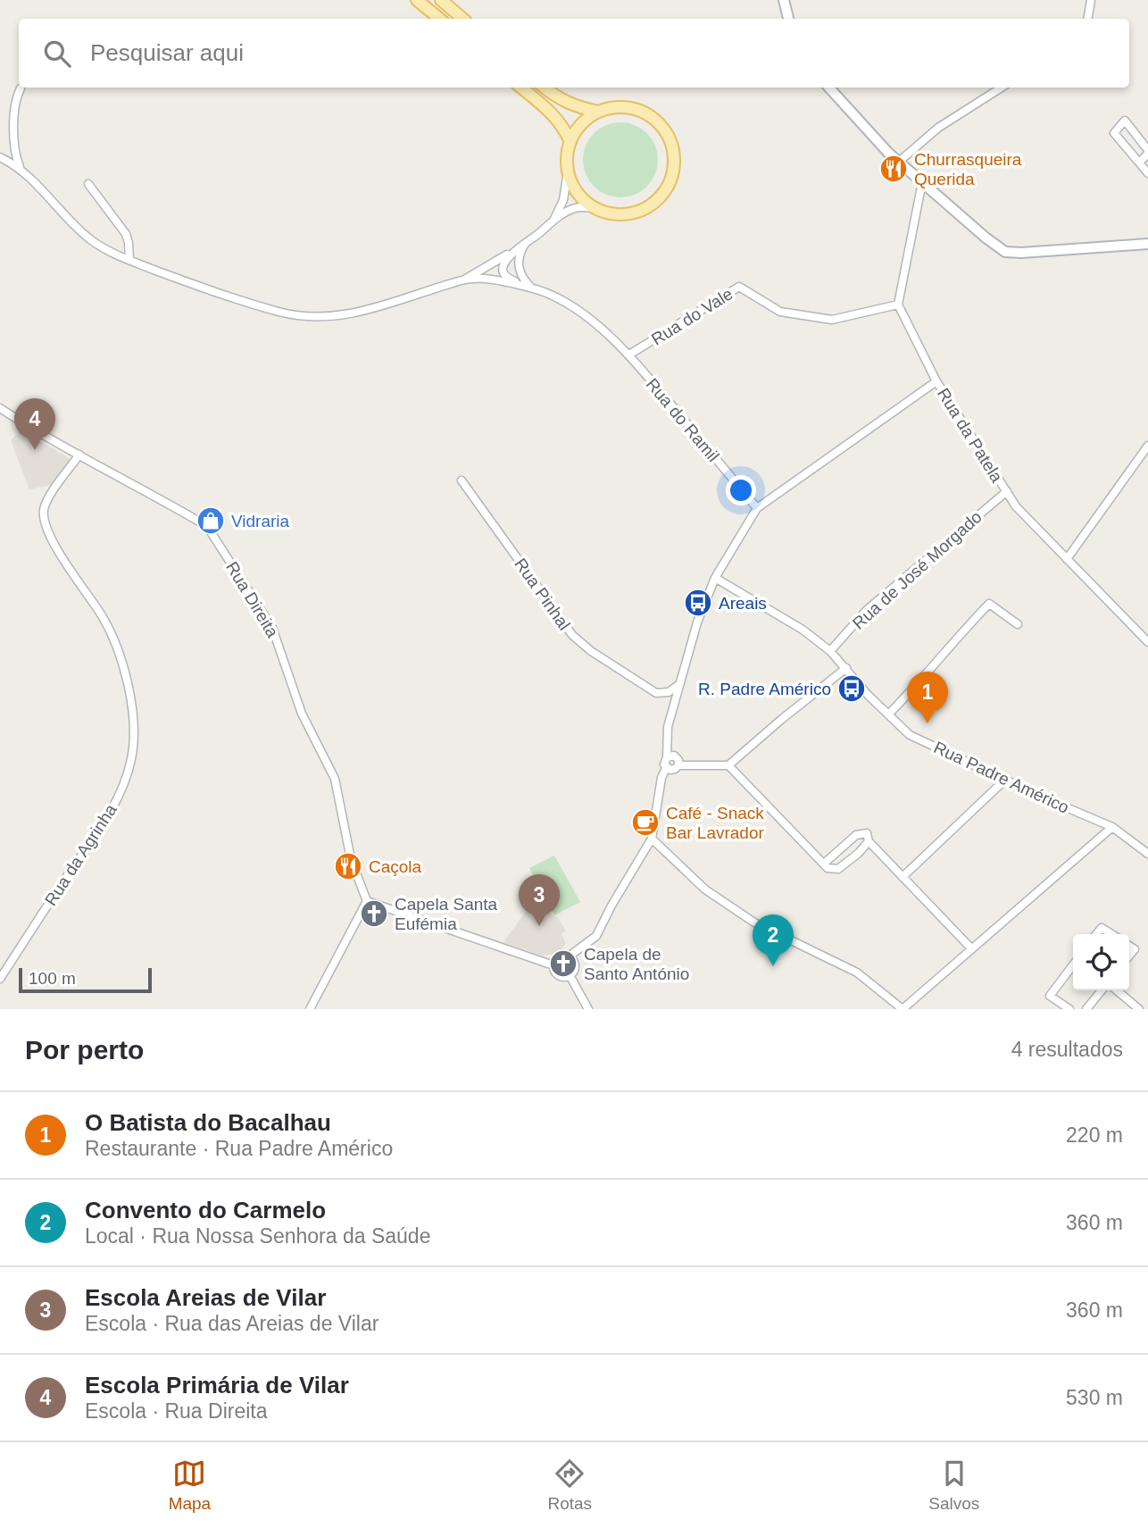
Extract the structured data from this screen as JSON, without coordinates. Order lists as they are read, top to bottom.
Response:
{
  "streets": {
    "street": [
      "Rua do Vale",
      "Rua do Ramil",
      "Rua da Patela",
      "Rua de José Morgado",
      "Rua Pinhal",
      "Rua Direita",
      "Rua Padre Américo",
      "Rua da Agrinha"
    ]
  },
  "crossings": [
    ["Rua do Vale", "Rua do Ramil"],
    ["Rua do Vale", "Rua da Patela"],
    ["Rua da Patela", "Rua de José Morgado"],
    ["Rua de José Morgado", "Rua Padre Américo"],
    ["Rua Direita", "Rua da Agrinha"]
  ],
  "places": {
    "restaurant": ["Churrasqueira Querida", "Caçola"],
    "shop": ["Vidraria"],
    "bus stop": ["Areais", "R. Padre Américo"],
    "cafe": ["Café - Snack Bar Lavrador"],
    "church": ["Capela Santa Eufémia", "Capela de Santo António"]
  },
  "scale_bar": "100 m",
  "page": {
    "search": "Pesquisar aqui",
    "pins": [
      "4",
      "1",
      "3",
      "2"
    ],
    "scale": "100 m",
    "heading": ["Por perto", "4 resultados"],
    "list": [
      {
        "mark": "1",
        "name": "O Batista do Bacalhau",
        "note": "Restaurante · Rua Padre Américo",
        "value": "220 m"
      },
      {
        "mark": "2",
        "name": "Convento do Carmelo",
        "note": "Local · Rua Nossa Senhora da Saúde",
        "value": "360 m"
      },
      {
        "mark": "3",
        "name": "Escola Areias de Vilar",
        "note": "Escola · Rua das Areias de Vilar",
        "value": "360 m"
      },
      {
        "mark": "4",
        "name": "Escola Primária de Vilar",
        "note": "Escola · Rua Direita",
        "value": "530 m"
      }
    ],
    "nav": ["Mapa", "Rotas", "Salvos"]
  }
}
